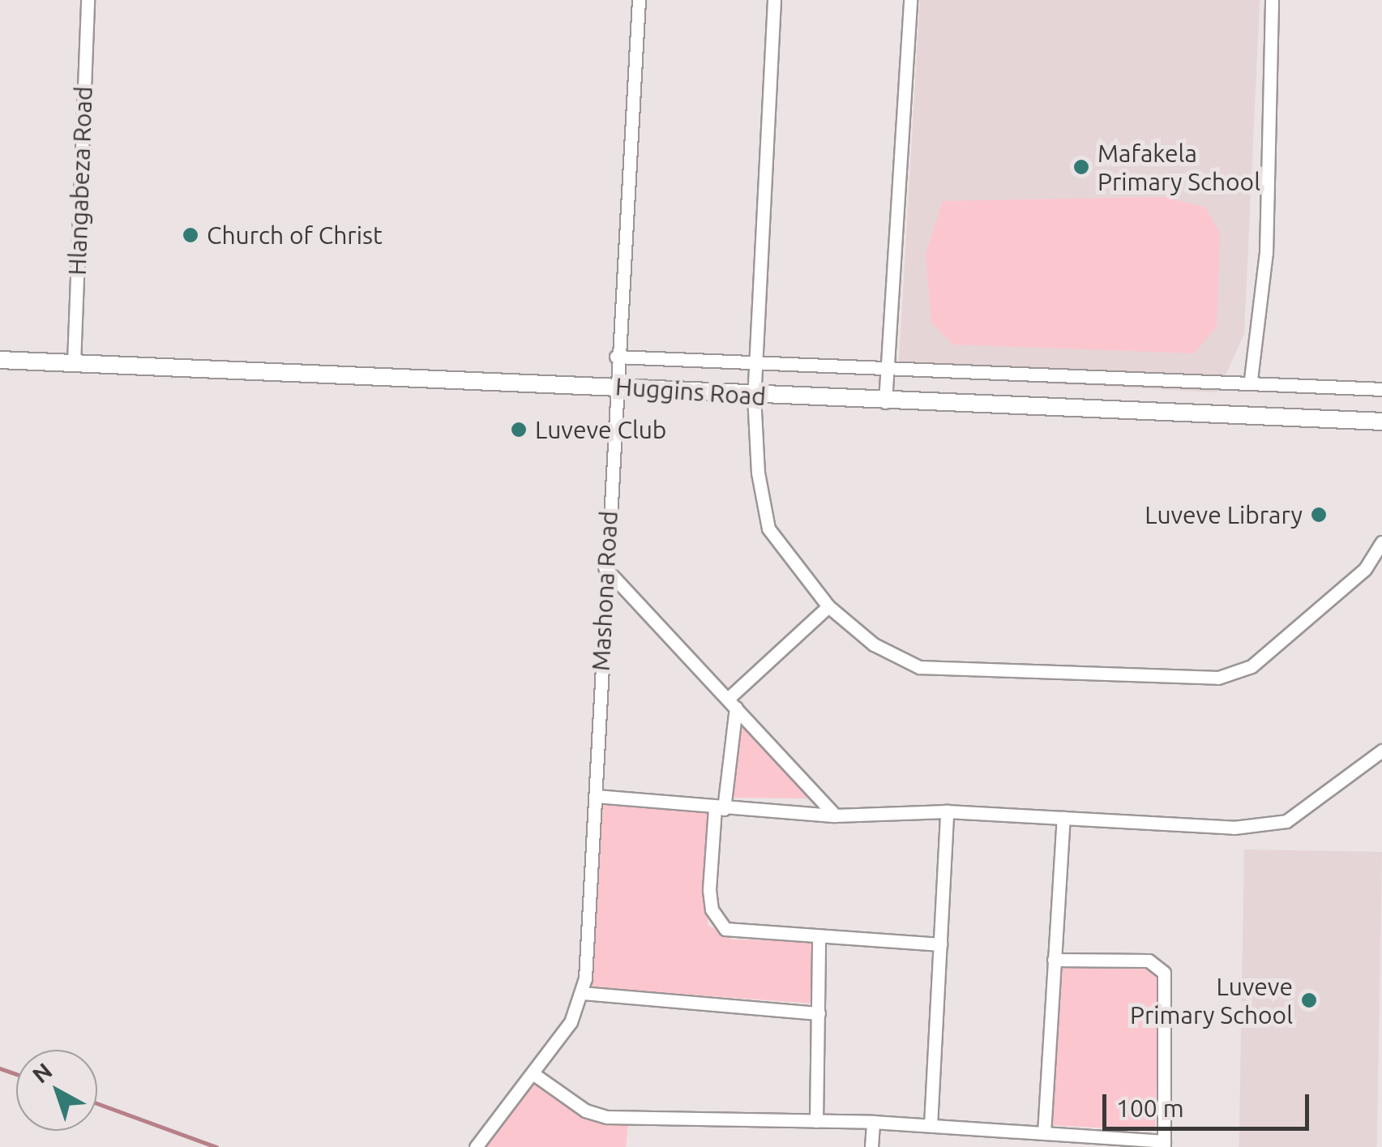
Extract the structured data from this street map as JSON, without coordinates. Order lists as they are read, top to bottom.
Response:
{
  "streets": {
    "street": ["Hlangabeza Road", "Huggins Road", "Mashona Road"]
  },
  "crossings": [
    ["Hlangabeza Road", "Huggins Road"],
    ["Huggins Road", "Mashona Road"]
  ],
  "places": [
    "Mafakela Primary School",
    "Church of Christ",
    "Luveve Club",
    "Luveve Library",
    "Luveve Primary School"
  ],
  "scale_bar": "100 m",
  "north": "top left"
}
